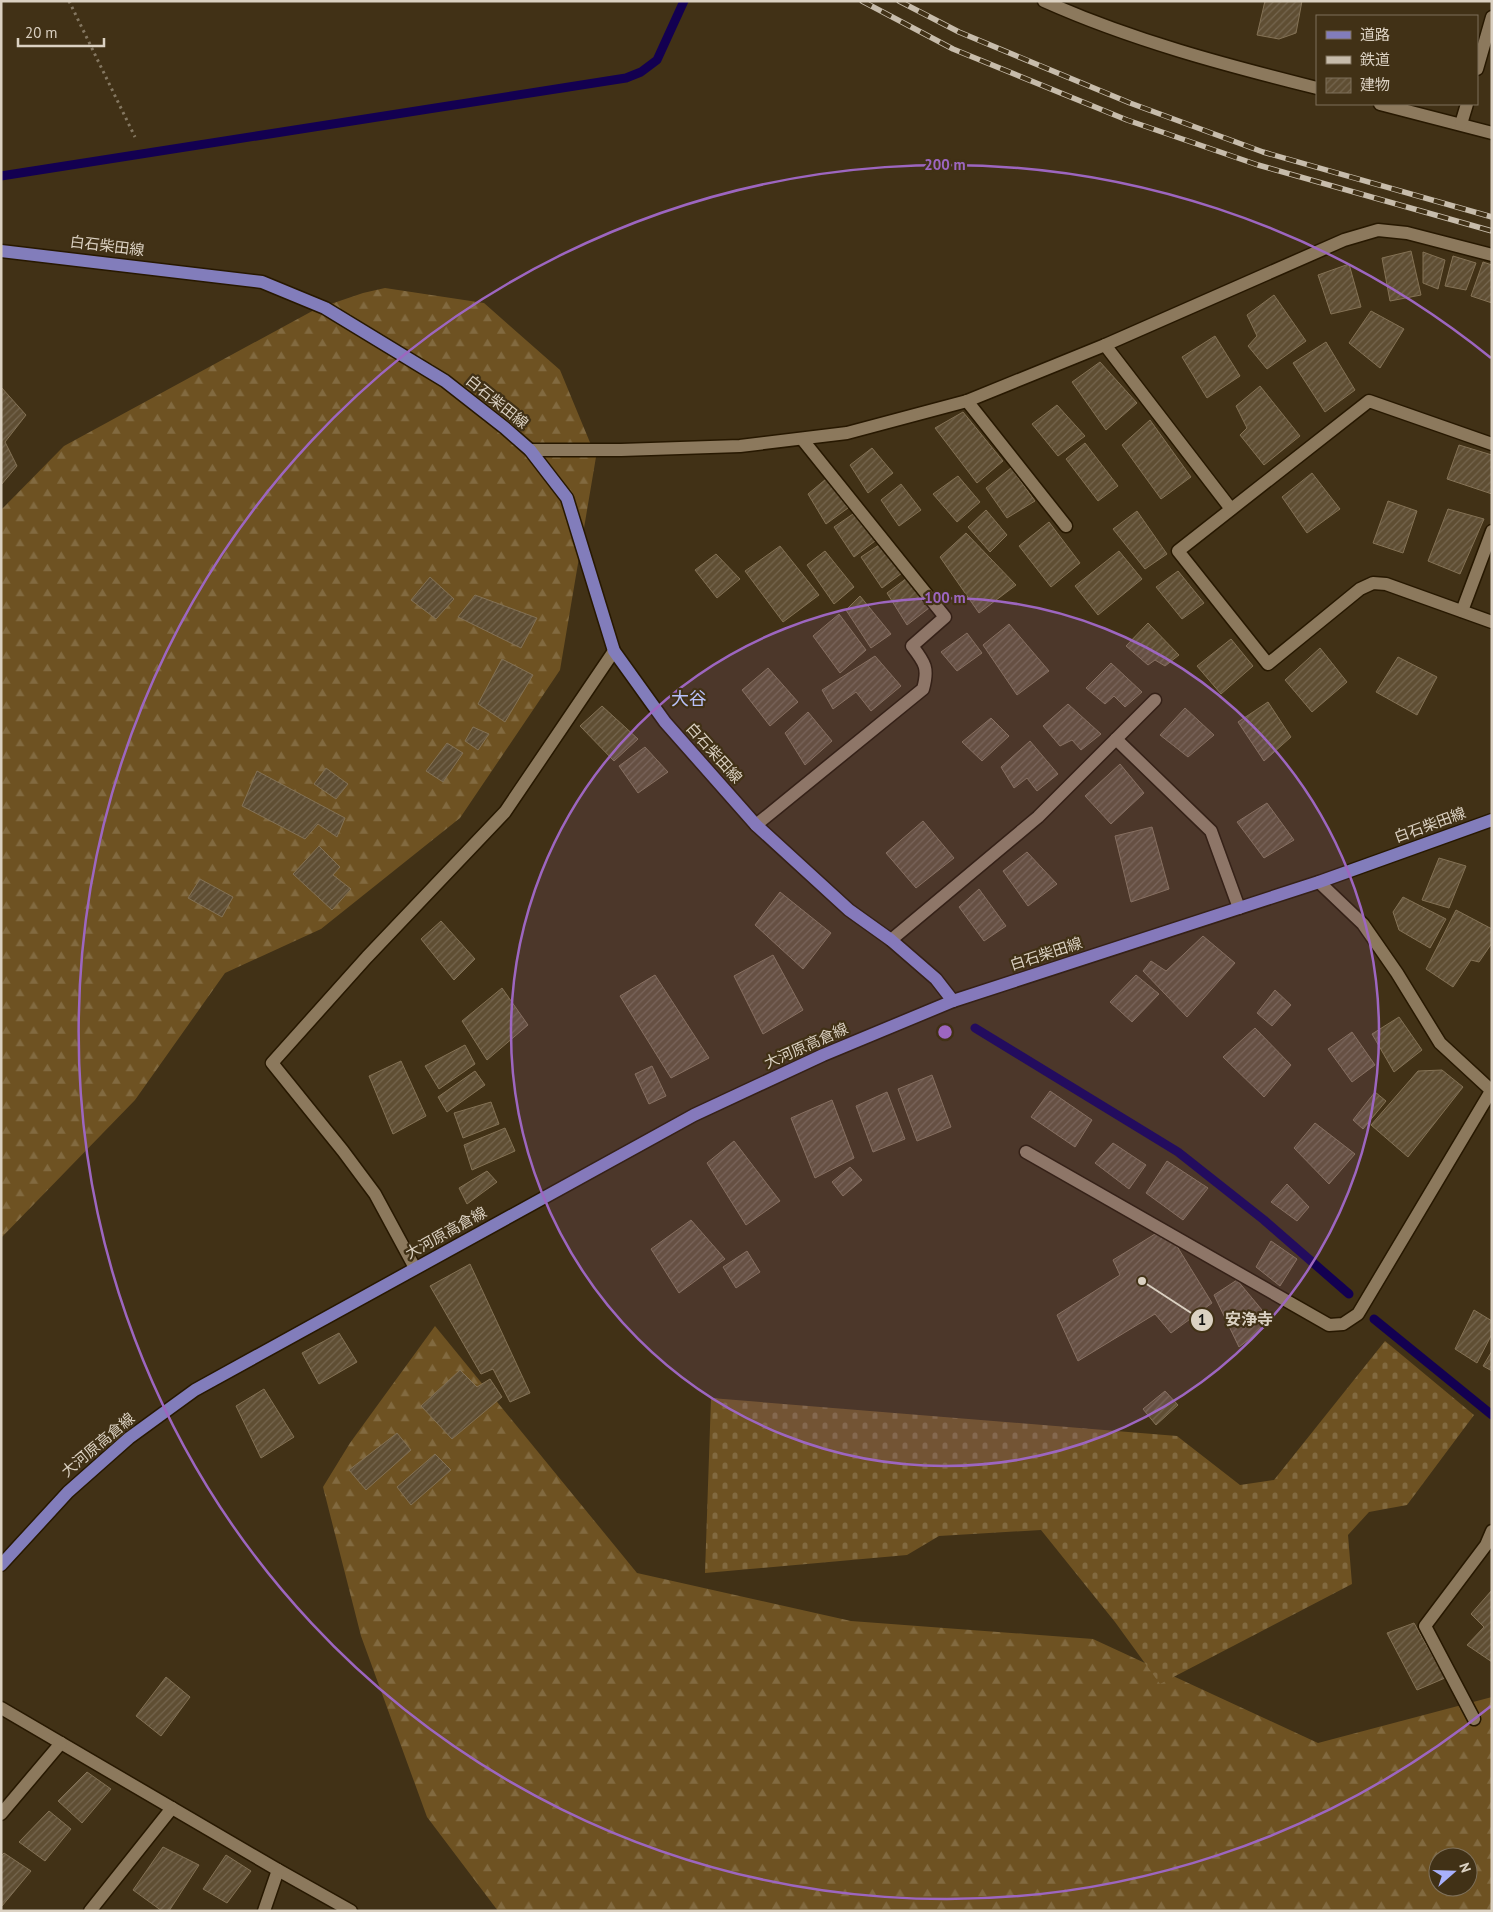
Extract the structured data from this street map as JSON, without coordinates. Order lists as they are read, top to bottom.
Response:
{
  "streets": {
    "main road": ["白石柴田線", "大河原高倉線"]
  },
  "crossings": [
    ["白石柴田線", "大河原高倉線"]
  ],
  "districts": ["大谷"],
  "places": ["安浄寺"],
  "legend": ["道路", "鉄道", "建物"],
  "scale_bar": "20 m",
  "north": "right",
  "rings": ["200 m", "100 m"]
}
